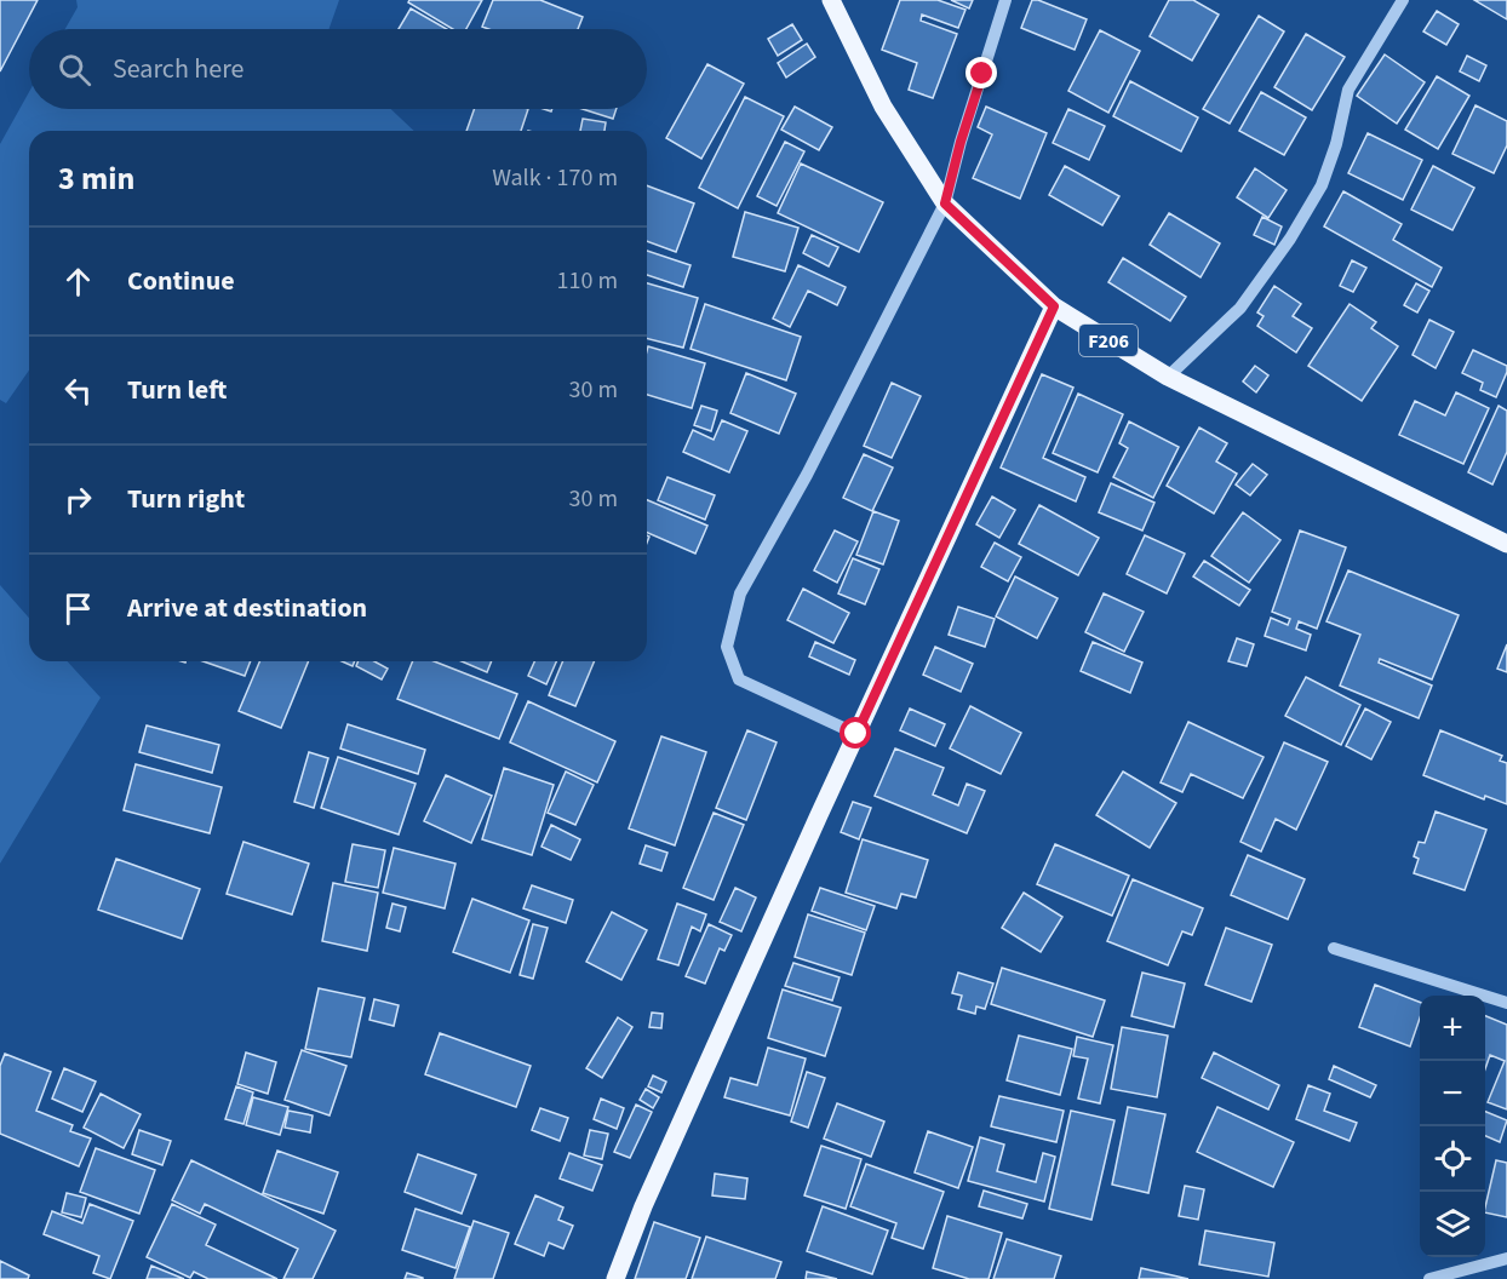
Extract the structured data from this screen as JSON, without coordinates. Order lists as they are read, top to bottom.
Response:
{
  "streets": {
    "main road": ["F206"]
  },
  "page": {
    "search": "Search here",
    "heading": ["3 min", "Walk · 170 m"],
    "list": [
      ["Continue", "110 m"],
      ["Turn left", "30 m"],
      ["Turn right", "30 m"],
      "Arrive at destination"
    ],
    "map_buttons": ["+", "−"]
  }
}
